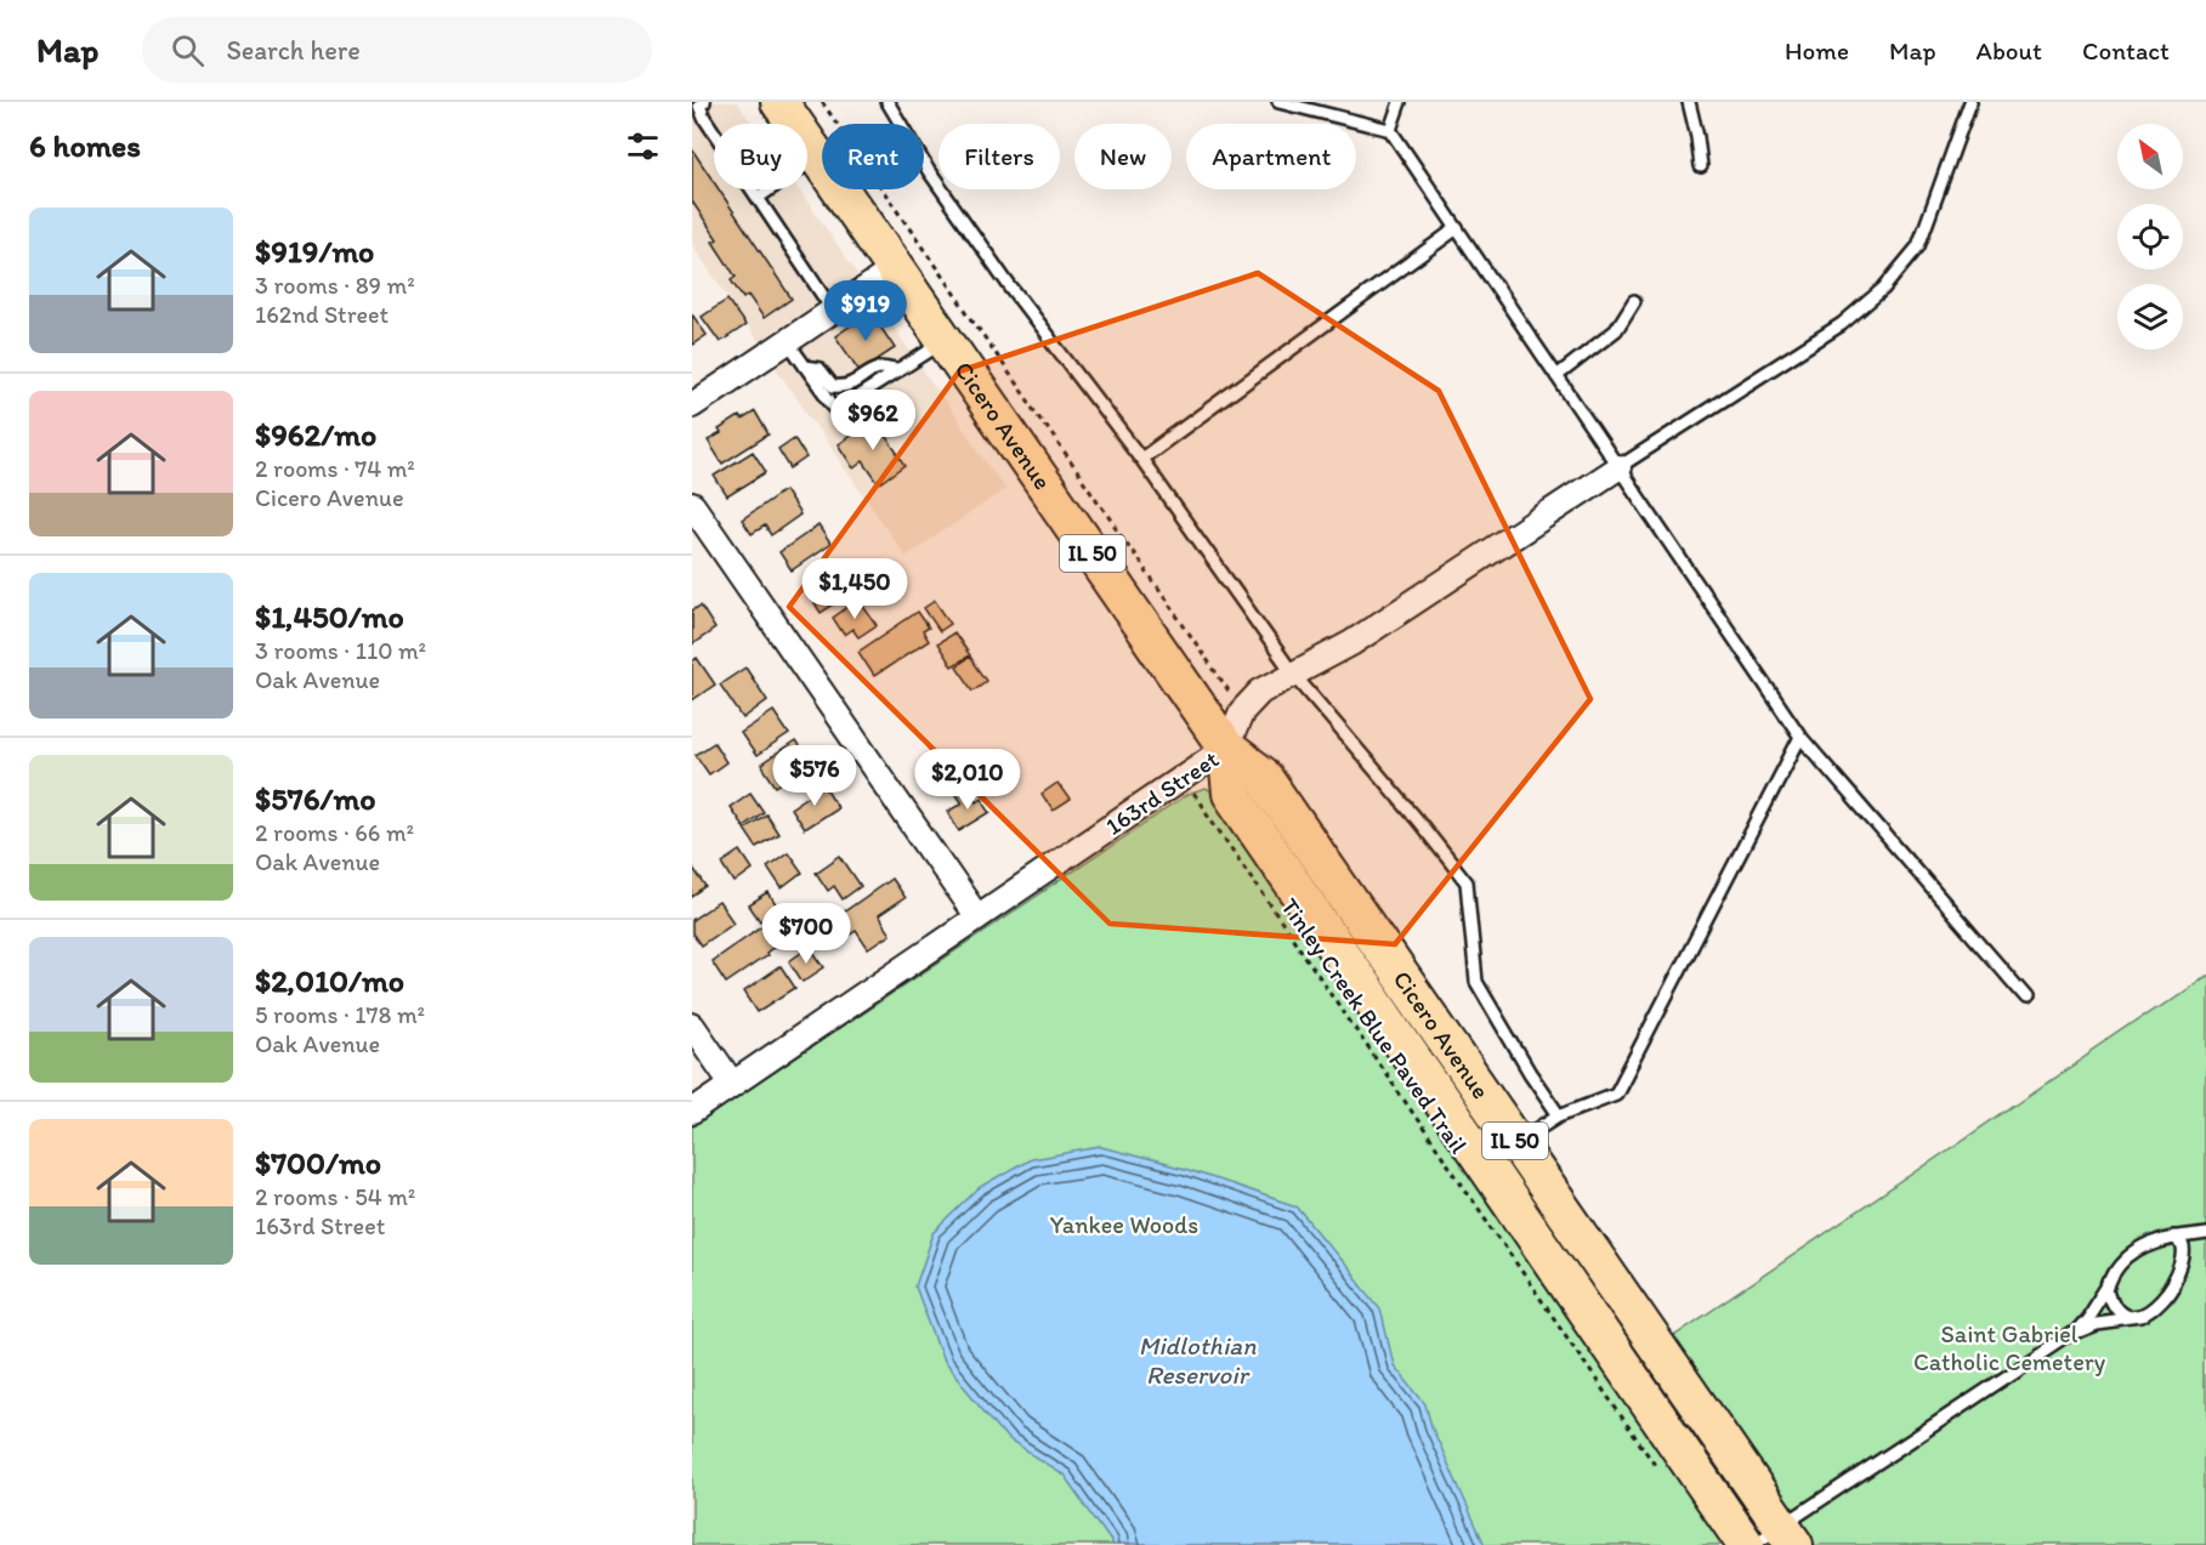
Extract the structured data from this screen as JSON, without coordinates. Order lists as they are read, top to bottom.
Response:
{
  "streets": {
    "main road": ["Cicero Avenue", "IL 50"],
    "street": ["163rd Street"],
    "path": ["Tinley Creek Blue Paved Trail"]
  },
  "crossings": [
    ["Cicero Avenue", "163rd Street"],
    ["163rd Street", "Tinley Creek Blue Paved Trail"]
  ],
  "water": ["Midlothian Reservoir"],
  "parks": ["Yankee Woods", "Saint Gabriel Catholic Cemetery"],
  "north": "top left",
  "page": {
    "header": "Map",
    "search": "Search here",
    "nav": [
      "Home",
      "Map",
      "About",
      "Contact"
    ],
    "heading": "6 homes",
    "chip": [
      "Buy",
      "Rent",
      "Filters",
      "New",
      "Apartment"
    ],
    "list": [
      {
        "name": "$919/mo",
        "note": "3 rooms · 89 m² · 162nd Street"
      },
      {
        "name": "$962/mo",
        "note": "2 rooms · 74 m² · Cicero Avenue"
      },
      {
        "name": "$1,450/mo",
        "note": "3 rooms · 110 m² · Oak Avenue"
      },
      {
        "name": "$576/mo",
        "note": "2 rooms · 66 m² · Oak Avenue"
      },
      {
        "name": "$2,010/mo",
        "note": "5 rooms · 178 m² · Oak Avenue"
      },
      {
        "name": "$700/mo",
        "note": "2 rooms · 54 m² · 163rd Street"
      }
    ],
    "price": [
      "$919",
      "$962",
      "$1,450",
      "$576",
      "$2,010",
      "$700"
    ]
  }
}
